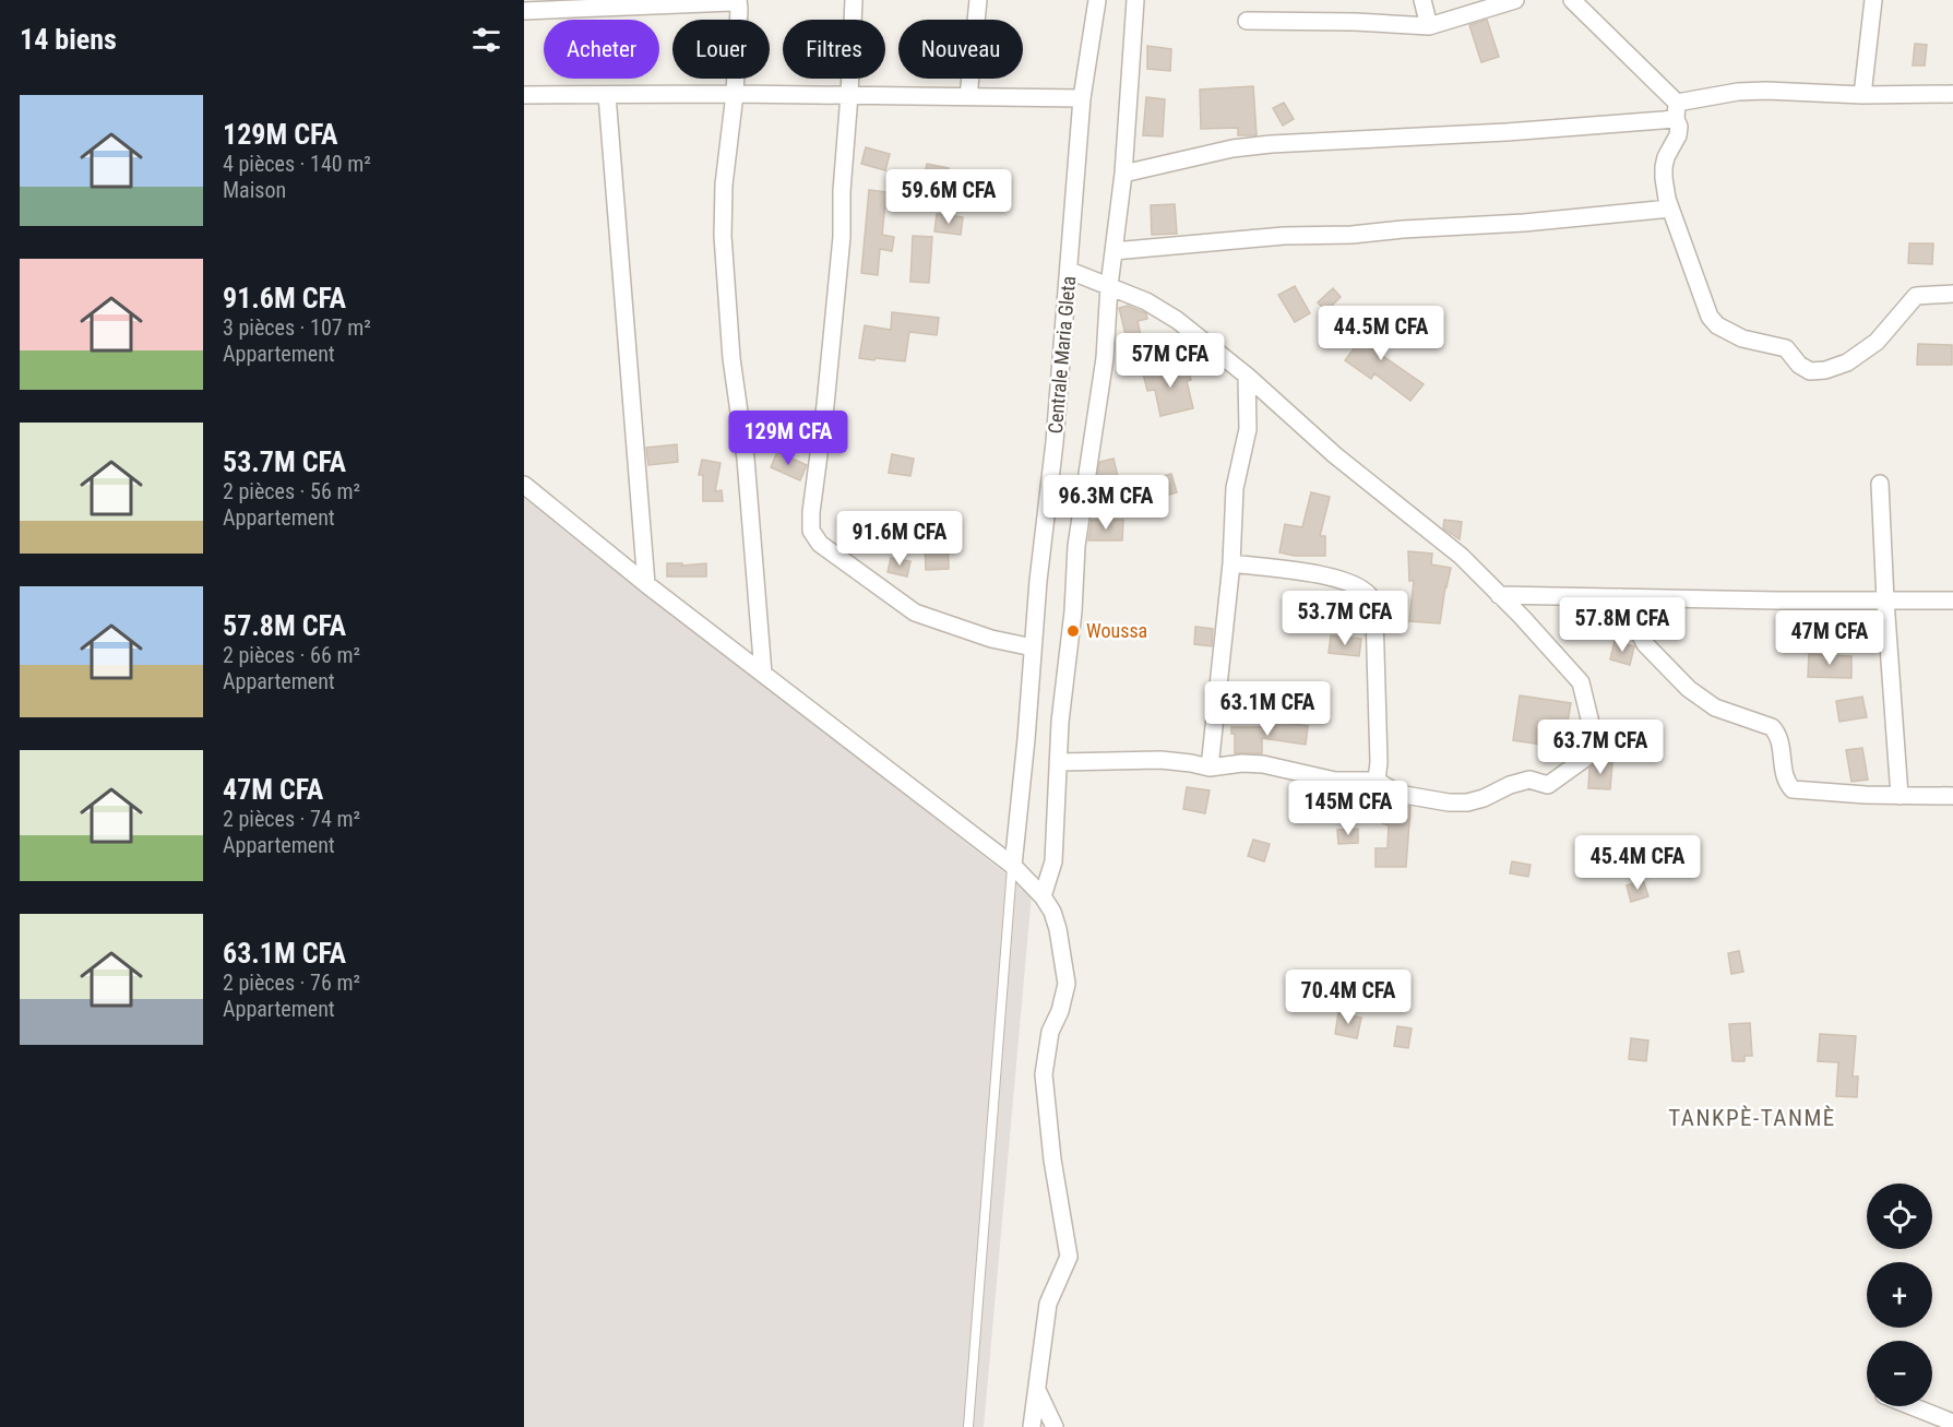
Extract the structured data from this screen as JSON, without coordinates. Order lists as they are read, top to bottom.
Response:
{
  "streets": {
    "street": ["Centrale Maria Gleta"]
  },
  "districts": ["TANKPÈ-TANMÈ"],
  "places": ["Woussa"],
  "page": {
    "heading": "14 biens",
    "chip": [
      "Acheter",
      "Louer",
      "Filtres",
      "Nouveau"
    ],
    "list": [
      {
        "name": "129M CFA",
        "note": "4 pièces · 140 m² · Maison"
      },
      {
        "name": "91.6M CFA",
        "note": "3 pièces · 107 m² · Appartement"
      },
      {
        "name": "53.7M CFA",
        "note": "2 pièces · 56 m² · Appartement"
      },
      {
        "name": "57.8M CFA",
        "note": "2 pièces · 66 m² · Appartement"
      },
      {
        "name": "47M CFA",
        "note": "2 pièces · 74 m² · Appartement"
      },
      {
        "name": "63.1M CFA",
        "note": "2 pièces · 76 m² · Appartement"
      }
    ],
    "price": [
      "59.6M CFA",
      "44.5M CFA",
      "57M CFA",
      "129M CFA",
      "96.3M CFA",
      "91.6M CFA",
      "53.7M CFA",
      "57.8M CFA",
      "47M CFA",
      "63.1M CFA",
      "63.7M CFA",
      "145M CFA",
      "45.4M CFA",
      "70.4M CFA"
    ],
    "map_buttons": ["+", "−"]
  }
}
